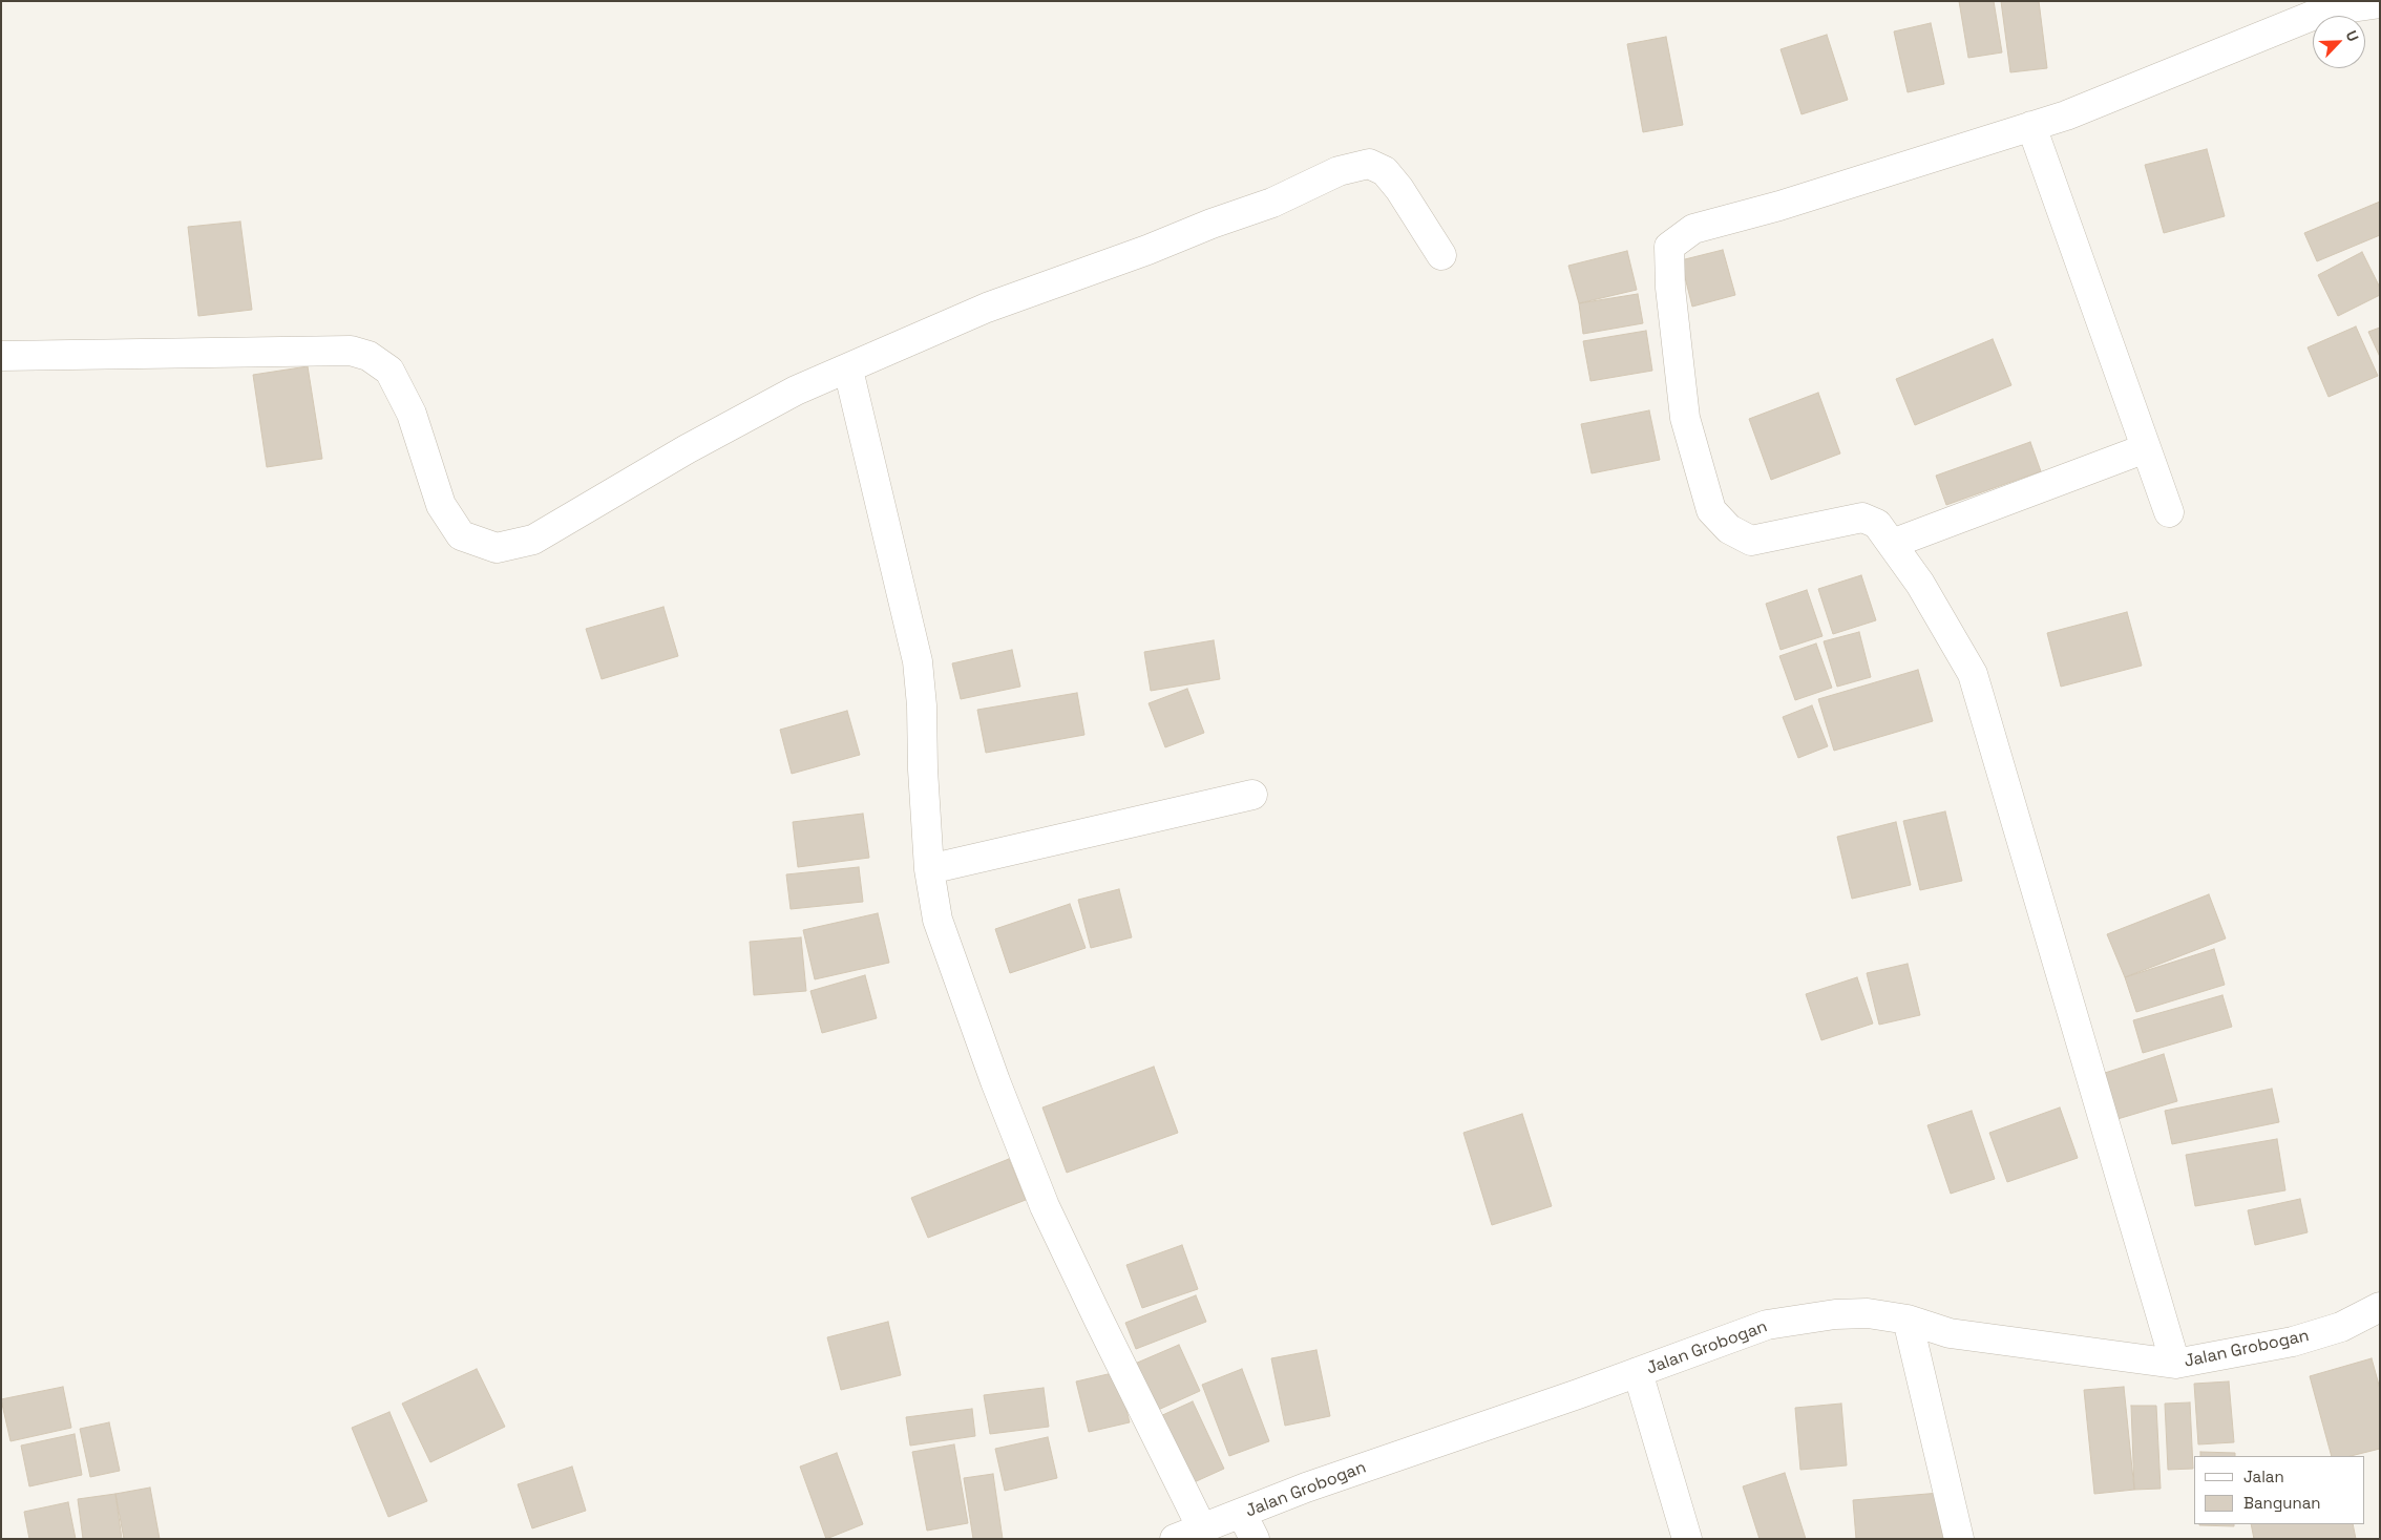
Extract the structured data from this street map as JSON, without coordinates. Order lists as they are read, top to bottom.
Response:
{
  "streets": {
    "street": ["Jalan Grobogan"]
  },
  "legend": ["Jalan", "Bangunan"],
  "north": "top right"
}
